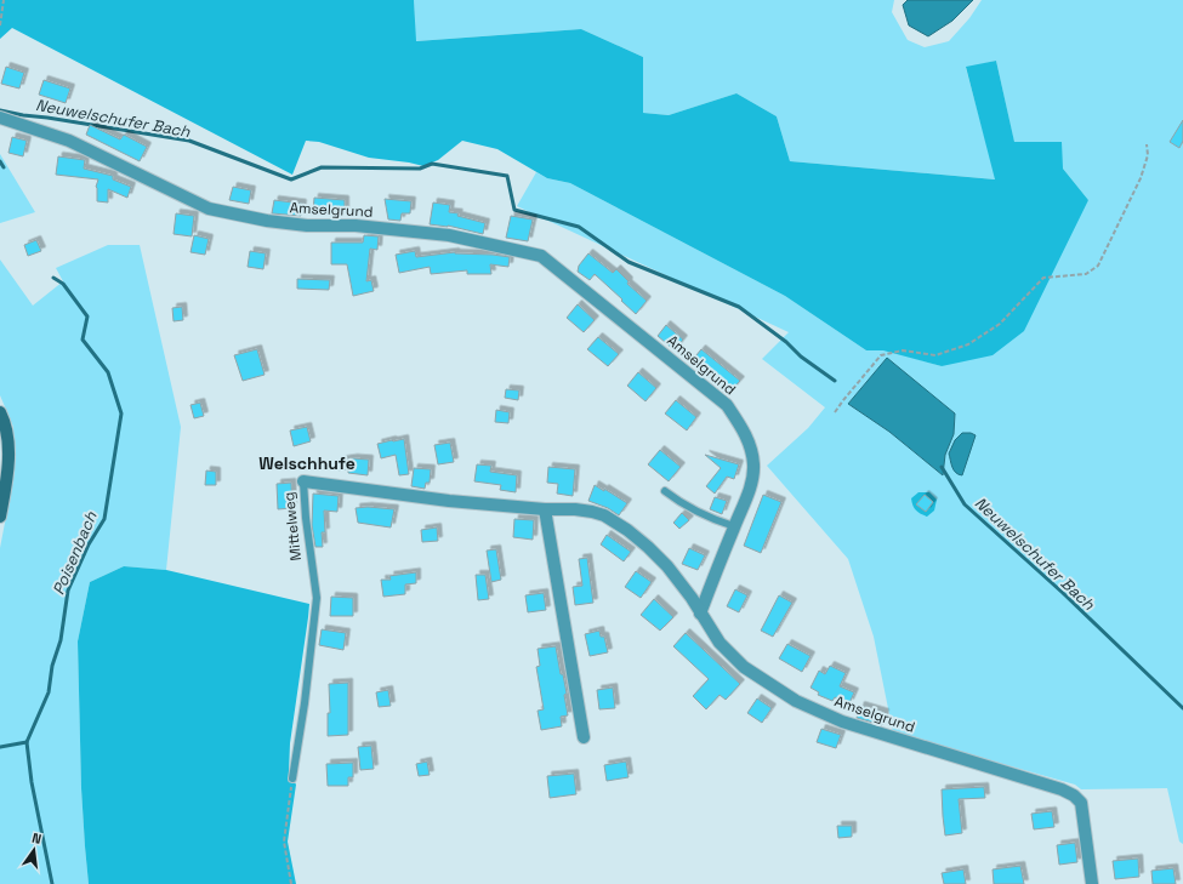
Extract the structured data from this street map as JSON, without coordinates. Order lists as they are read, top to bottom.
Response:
{
  "streets": {
    "street": ["Amselgrund", "Mittelweg"]
  },
  "crossings": [
    ["Amselgrund", "Mittelweg"]
  ],
  "districts": ["Welschhufe"],
  "water": ["Neuwelschufer Bach", "Poisenbach"],
  "north": "top"
}
